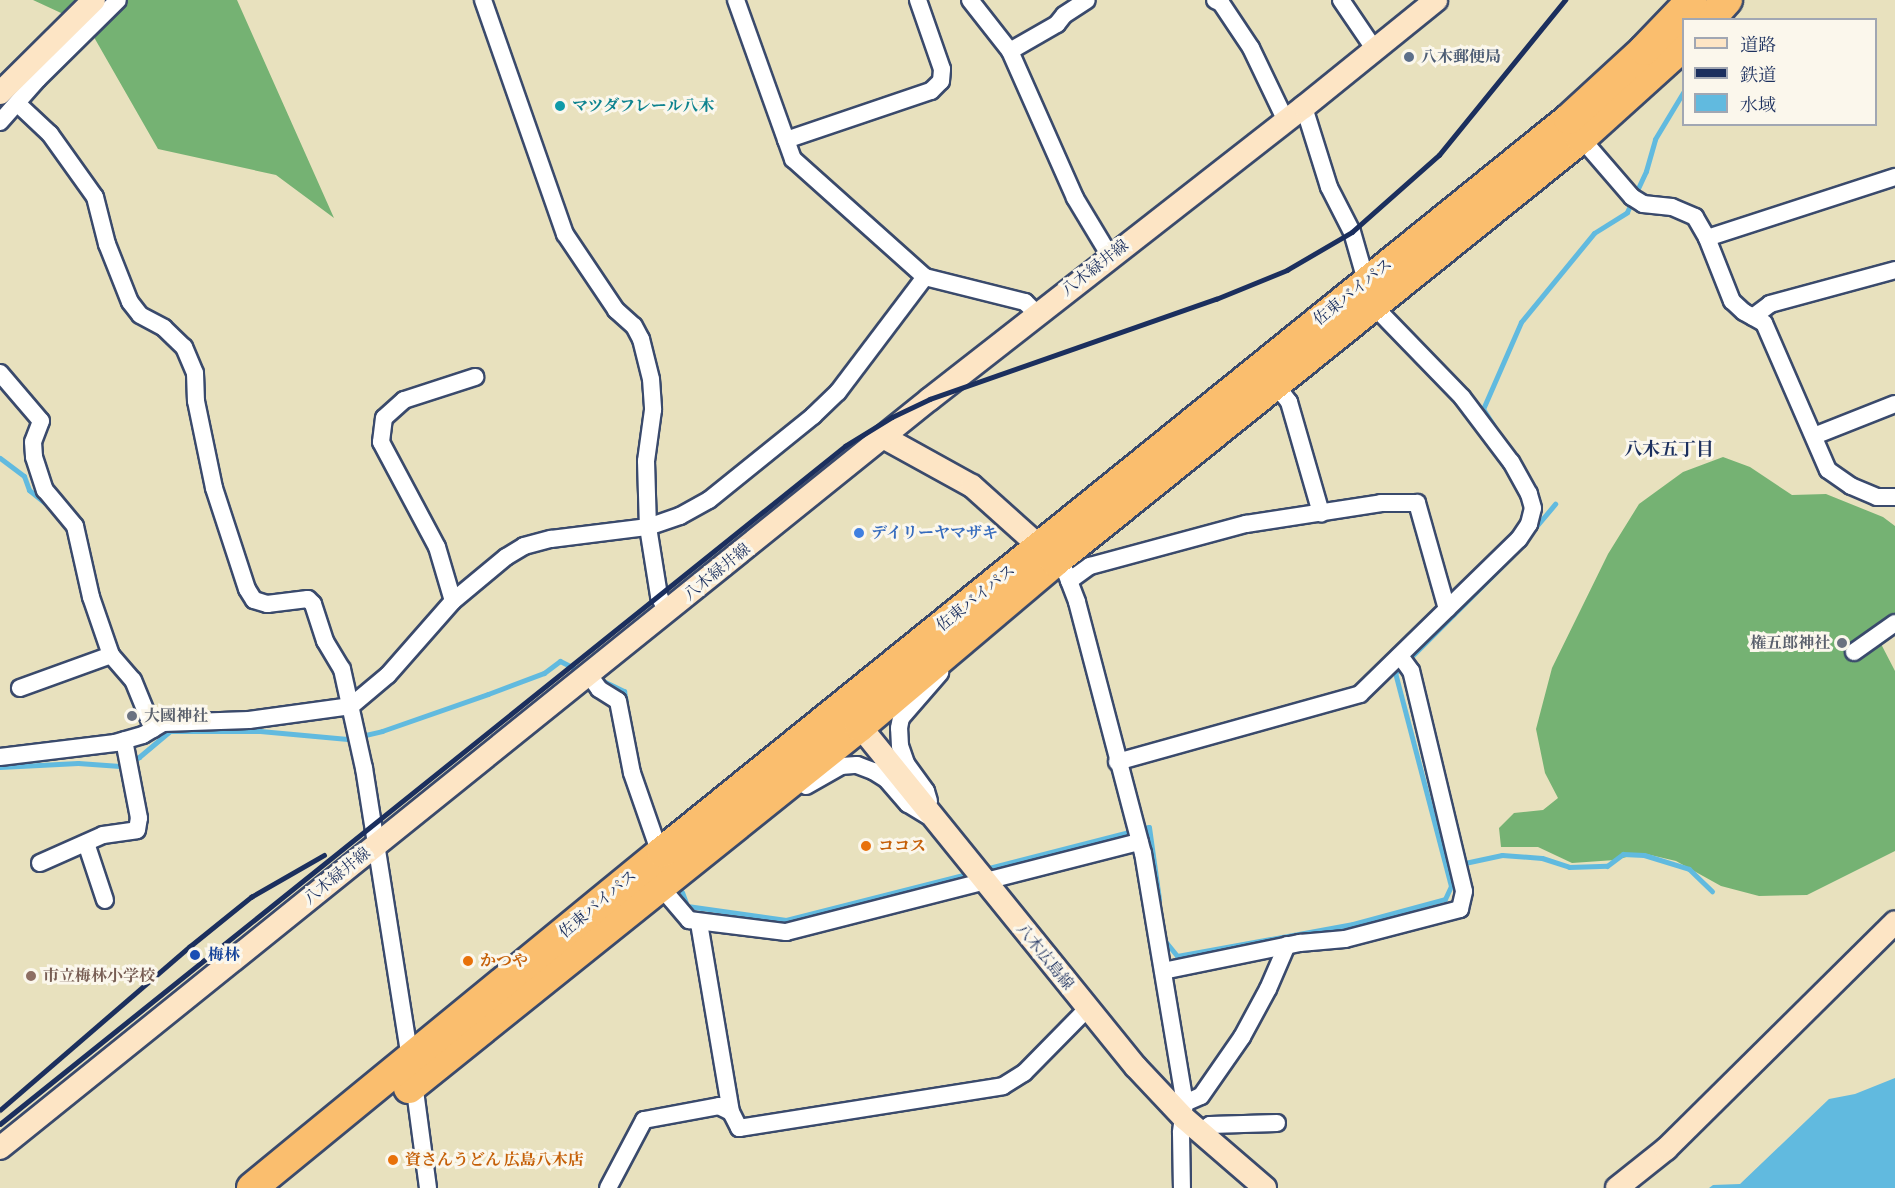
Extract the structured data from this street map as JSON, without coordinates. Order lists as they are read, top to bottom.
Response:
{
  "streets": {
    "highway": ["佐東バイパス"],
    "main road": ["八木緑井線", "八木広島線"]
  },
  "crossings": [
    ["佐東バイパス", "八木広島線"]
  ],
  "districts": ["八木五丁目"],
  "places": [
    "八木郵便局",
    "マツダフレール八木",
    "デイリーヤマザキ",
    "権五郎神社",
    "大國神社",
    "ココス",
    "梅林",
    "かつや",
    "市立梅林小学校",
    "資さんうどん 広島八木店"
  ],
  "legend": ["道路", "鉄道", "水域"]
}
